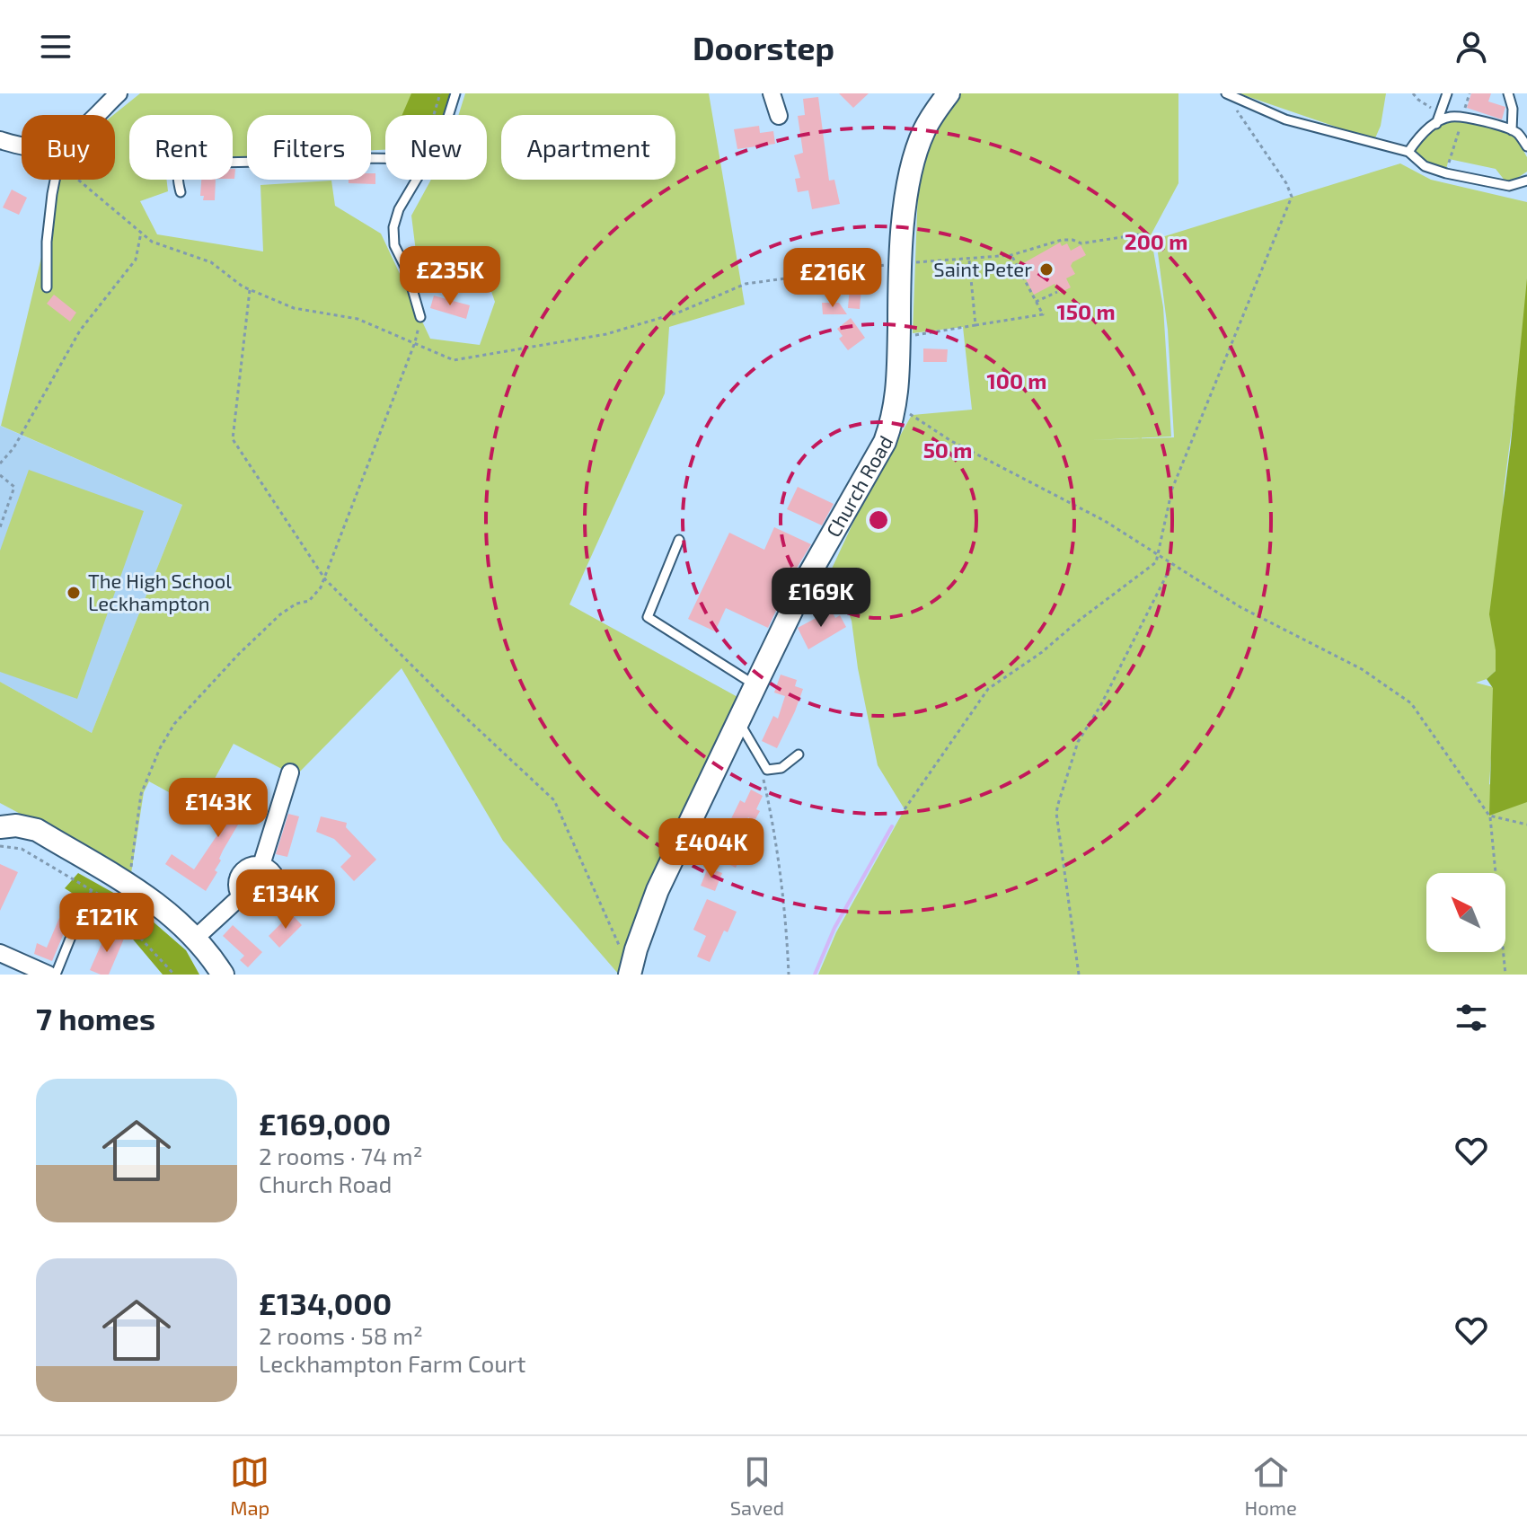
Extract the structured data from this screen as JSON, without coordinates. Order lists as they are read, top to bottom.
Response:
{
  "streets": {
    "street": ["Church Road"]
  },
  "places": ["Saint Peter", "The High School Leckhampton"],
  "north": "top left",
  "page": {
    "header": "Doorstep",
    "chip": [
      "Buy",
      "Rent",
      "Filters",
      "New",
      "Apartment"
    ],
    "price": [
      "£235K",
      "£216K",
      "£169K",
      "£143K",
      "£404K",
      "£134K",
      "£121K"
    ],
    "heading": "7 homes",
    "list": [
      {
        "name": "£169,000",
        "note": "2 rooms · 74 m² · Church Road"
      },
      {
        "name": "£134,000",
        "note": "2 rooms · 58 m² · Leckhampton Farm Court"
      }
    ],
    "tabs": ["Map", "Saved", "Home"]
  },
  "rings": [
    "200 m",
    "150 m",
    "100 m",
    "50 m"
  ]
}
